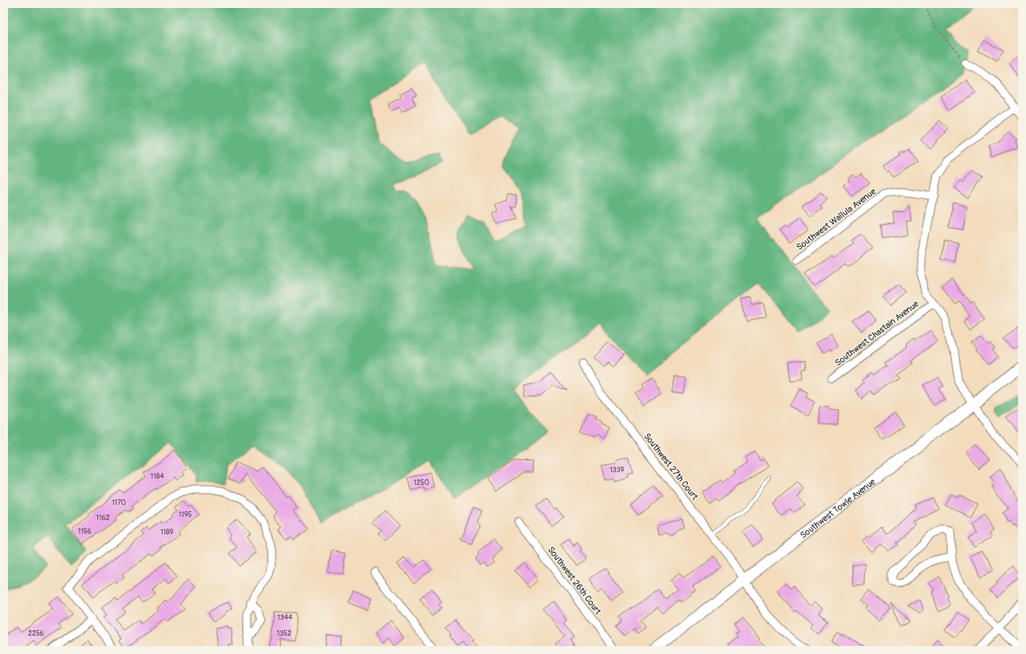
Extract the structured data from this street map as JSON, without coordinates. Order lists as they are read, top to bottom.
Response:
{
  "streets": {
    "main road": ["Southwest Towle Avenue"],
    "street": [
      "Southwest Wallula Avenue",
      "Southwest Chastain Avenue",
      "Southwest 27th Court",
      "Southwest 26th Court"
    ]
  },
  "crossings": [
    ["Southwest 27th Court", "Southwest Towle Avenue"]
  ],
  "house_numbers": [
    "1339",
    "1184",
    "1250",
    "1170",
    "1195",
    "1162",
    "1156",
    "1189",
    "1344",
    "2256",
    "1352"
  ]
}
